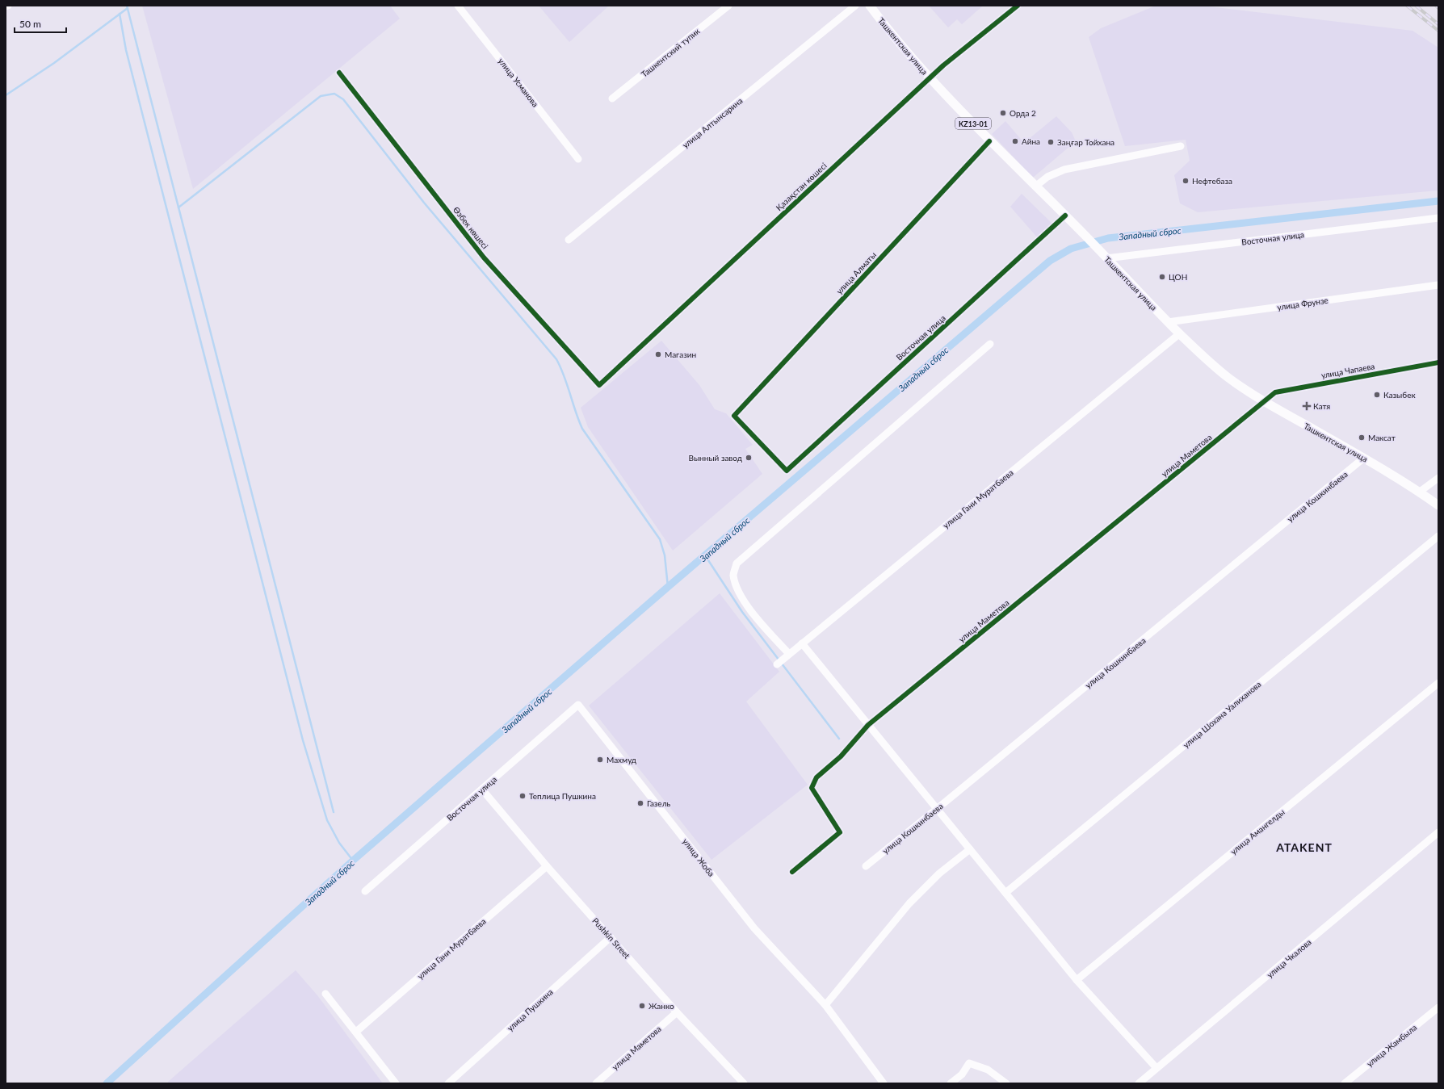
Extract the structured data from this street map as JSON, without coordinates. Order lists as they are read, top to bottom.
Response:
{
  "streets": {
    "main road": ["Ташкентская улица", "KZ13-01"],
    "street": [
      "Ташкентский тупик",
      "улица Усманова",
      "улица Алтынсарина",
      "Қазақстан көшесі",
      "Өзбек көшесі",
      "Восточная улица",
      "улица Алматы",
      "улица Фрунзе",
      "улица Чапаева",
      "улица Маметова",
      "улица Кошкинбаева",
      "улица Гани Муратбаева",
      "улица Шохана Уалиханова",
      "улица Амангелды",
      "улица Жоба",
      "Pushkin Street",
      "улица Чкалова",
      "улица Пушкина",
      "улица Жамбыла"
    ]
  },
  "crossings": [
    ["Ташкентская улица", "Қазақстан көшесі"],
    ["Ташкентская улица", "Восточная улица"],
    ["Ташкентская улица", "улица Алматы"],
    ["Ташкентская улица", "улица Фрунзе"],
    ["Ташкентская улица", "улица Чапаева"],
    ["Ташкентская улица", "улица Маметова"],
    ["Ташкентская улица", "улица Кошкинбаева"],
    ["Ташкентская улица", "улица Гани Муратбаева"],
    ["Қазақстан көшесі", "Өзбек көшесі"],
    ["Восточная улица", "улица Алматы"],
    ["Восточная улица", "улица Жоба"],
    ["Восточная улица", "Pushkin Street"],
    ["улица Чапаева", "улица Маметова"],
    ["улица Маметова", "Pushkin Street"],
    ["улица Гани Муратбаева", "Pushkin Street"],
    ["Pushkin Street", "улица Пушкина"]
  ],
  "districts": ["ATAKENT"],
  "water": ["Западный сброс"],
  "places": {
    "other": [
      "Орда 2",
      "Айна",
      "Заңғар Тойхана",
      "Нефтебаза",
      "ЦОН",
      "Магазин",
      "Казыбек",
      "Максат",
      "Вынный завод",
      "Махмуд",
      "Теплица Пушкина",
      "Газель",
      "Жанко"
    ],
    "health": ["Катя"]
  },
  "scale_bar": "50 m"
}
